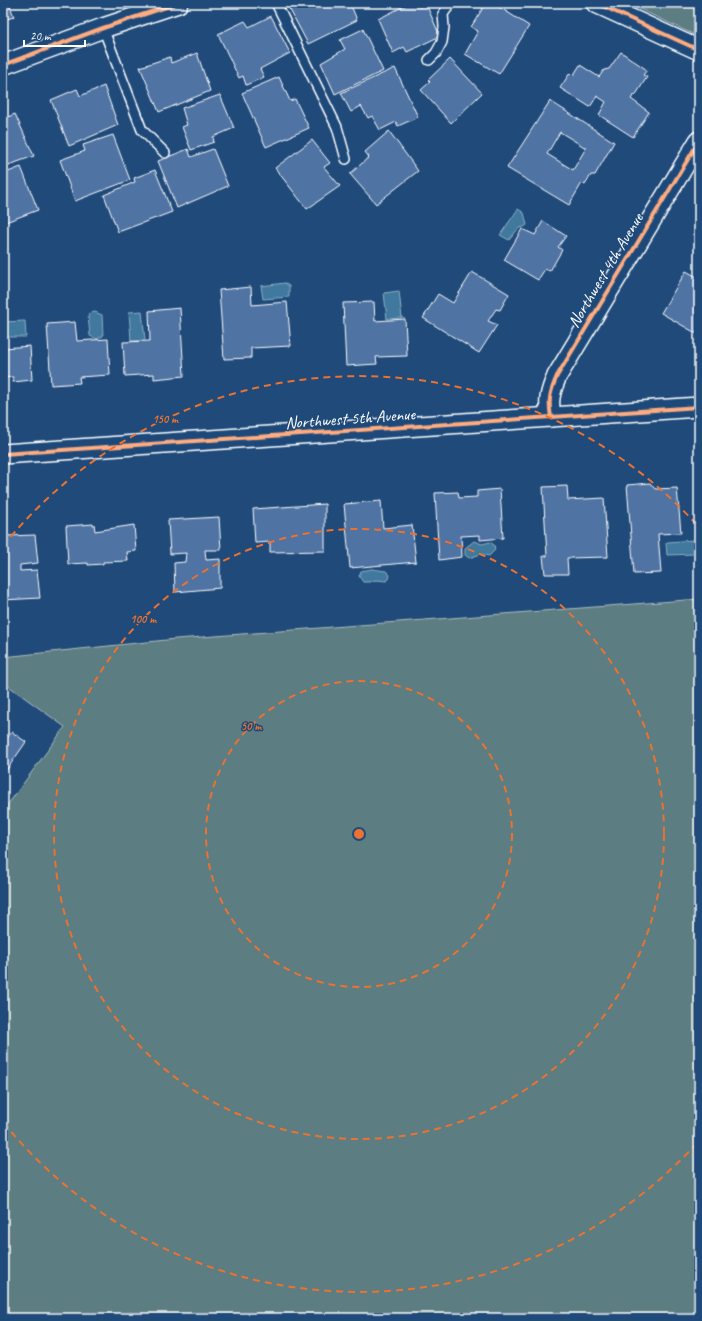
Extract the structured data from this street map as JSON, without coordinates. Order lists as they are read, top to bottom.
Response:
{
  "streets": {
    "street": ["Northwest 4th Avenue", "Northwest 5th Avenue"]
  },
  "crossings": [
    ["Northwest 4th Avenue", "Northwest 5th Avenue"]
  ],
  "scale_bar": "20 m",
  "rings": ["150 m", "100 m", "50 m"]
}
